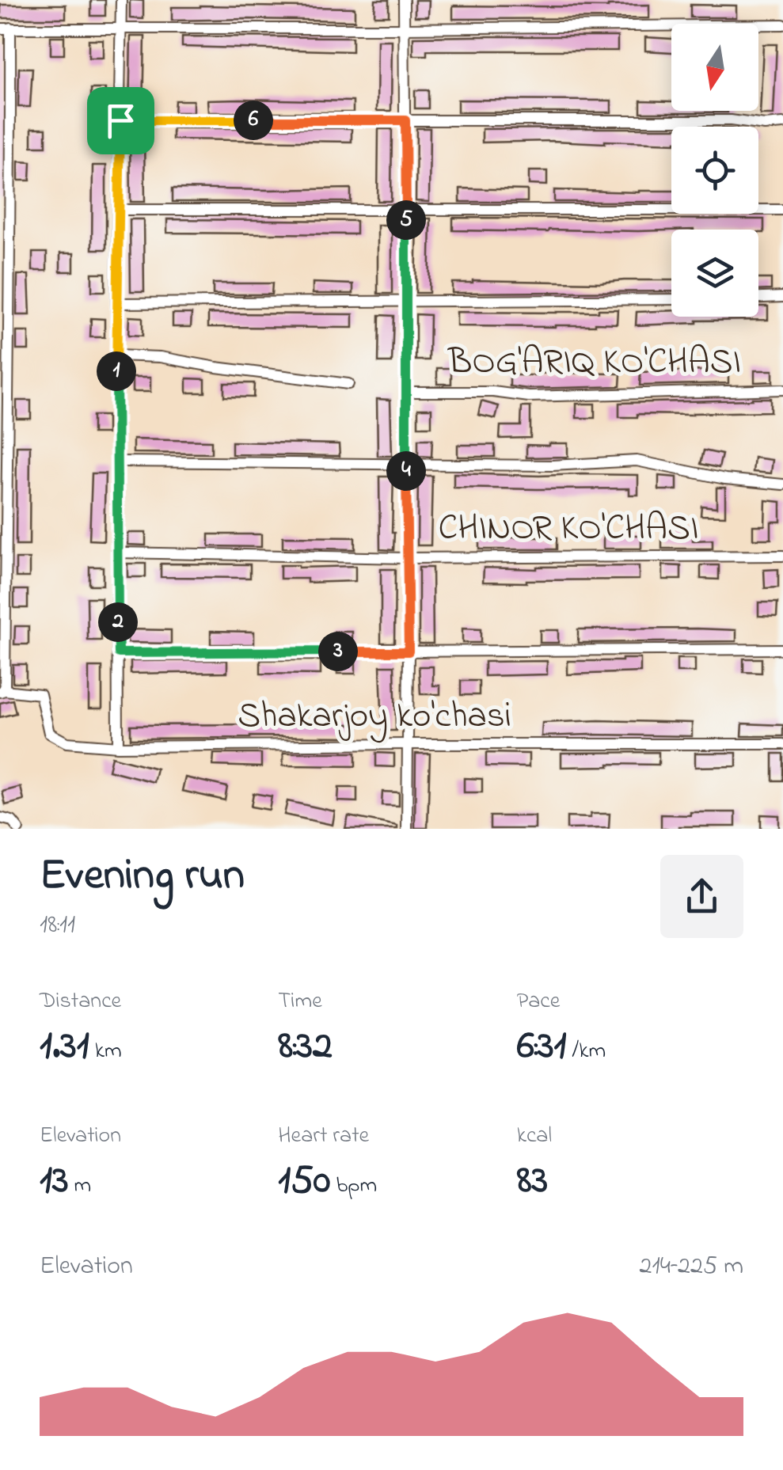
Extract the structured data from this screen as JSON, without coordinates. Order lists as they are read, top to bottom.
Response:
{
  "streets": {
    "street": ["BOG'ARIQ KO'CHASI", "CHINOR KO'CHASI", "Shakarjoy ko'chasi"]
  },
  "north": "bottom",
  "page": {
    "pins": [
      "6",
      "5",
      "1",
      "4",
      "2",
      "3"
    ],
    "heading": ["Evening run", "18:11"],
    "stats": [
      ["Distance", "1.31 km"],
      ["Time", "8:32"],
      ["Pace", "6:31 /km"],
      ["Elevation", "13 m"],
      ["Heart rate", "150 bpm"],
      ["kcal", "83"]
    ],
    "chart": ["Elevation", "214–225 m"]
  }
}
